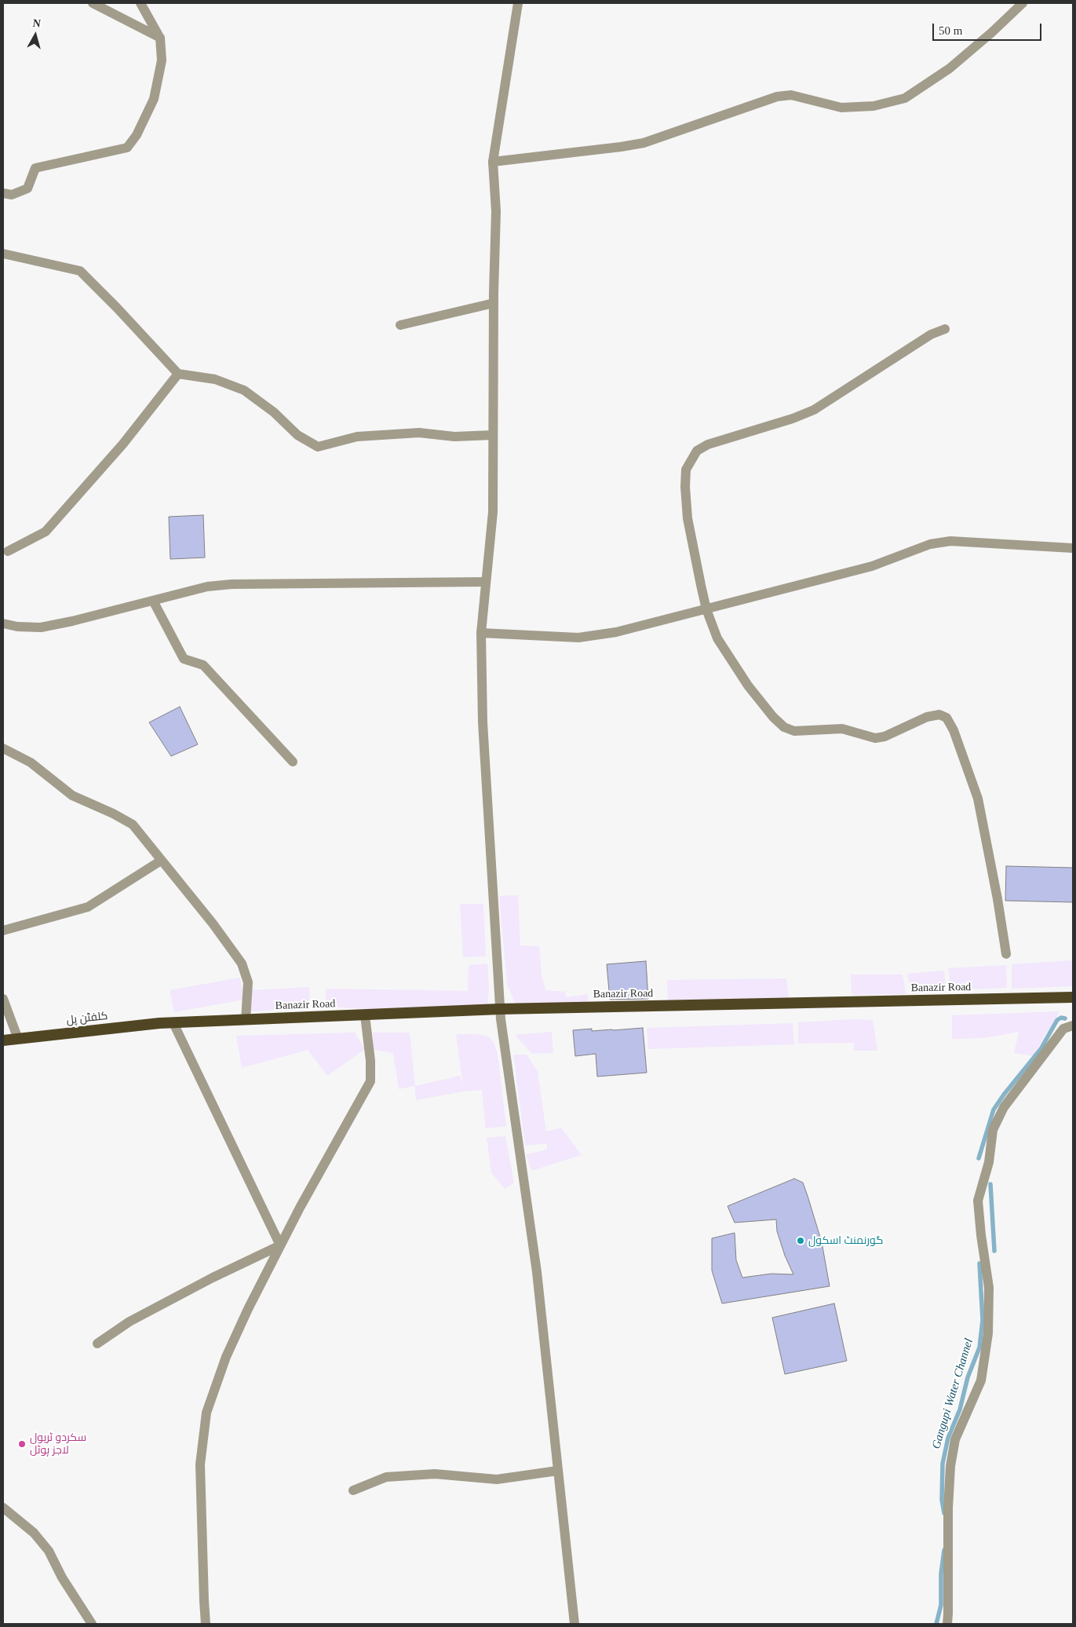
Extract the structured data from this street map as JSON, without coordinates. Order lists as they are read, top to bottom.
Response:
{
  "streets": {
    "highway": ["Banazir Road", "کلفٹن پل"]
  },
  "crossings": [
    ["Banazir Road", "کلفٹن پل"]
  ],
  "water": ["Gangupi Water Channel"],
  "places": ["گورنمنٹ اسکول", "سکردو ٹریول لاجز ہوٹل"],
  "scale_bar": "50 m",
  "north": "top"
}
